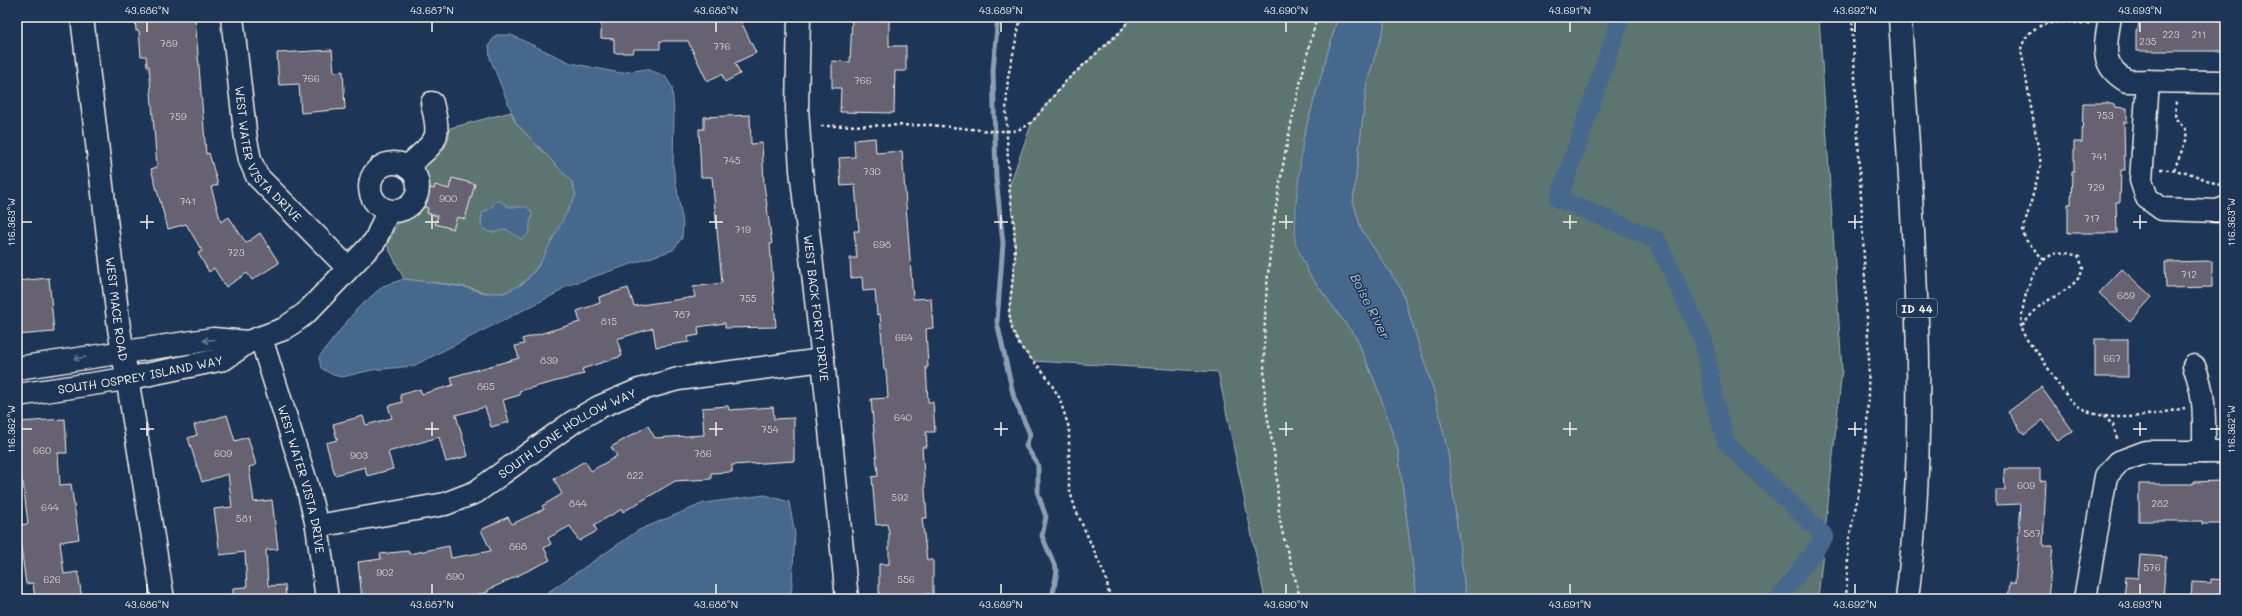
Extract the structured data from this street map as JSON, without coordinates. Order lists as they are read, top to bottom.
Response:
{
  "streets": {
    "street": [
      "WEST WATER VISTA DRIVE",
      "WEST BACK FORTY DRIVE",
      "ID 44",
      "WEST MACE ROAD",
      "SOUTH OSPREY ISLAND WAY",
      "SOUTH LONE HOLLOW WAY"
    ]
  },
  "crossings": [
    ["WEST WATER VISTA DRIVE", "SOUTH OSPREY ISLAND WAY"],
    ["WEST WATER VISTA DRIVE", "SOUTH LONE HOLLOW WAY"],
    ["WEST BACK FORTY DRIVE", "SOUTH LONE HOLLOW WAY"],
    ["WEST MACE ROAD", "SOUTH OSPREY ISLAND WAY"]
  ],
  "water": ["Boise River"],
  "house_numbers": [
    "223",
    "211",
    "235",
    "789",
    "776",
    "766",
    "766",
    "753",
    "759",
    "741",
    "745",
    "730",
    "729",
    "900",
    "741",
    "717",
    "719",
    "698",
    "723",
    "712",
    "689",
    "755",
    "787",
    "815",
    "664",
    "667",
    "839",
    "865",
    "640",
    "754",
    "660",
    "609",
    "786",
    "903",
    "822",
    "609",
    "592",
    "844",
    "282",
    "644",
    "581",
    "587",
    "868",
    "576",
    "902",
    "890",
    "626",
    "556"
  ],
  "coordinates": [
    "43.686°N",
    "43.687°N",
    "43.688°N",
    "43.689°N",
    "43.690°N",
    "43.691°N",
    "43.692°N",
    "43.693°N",
    "116.363°W",
    "116.362°W"
  ]
}
